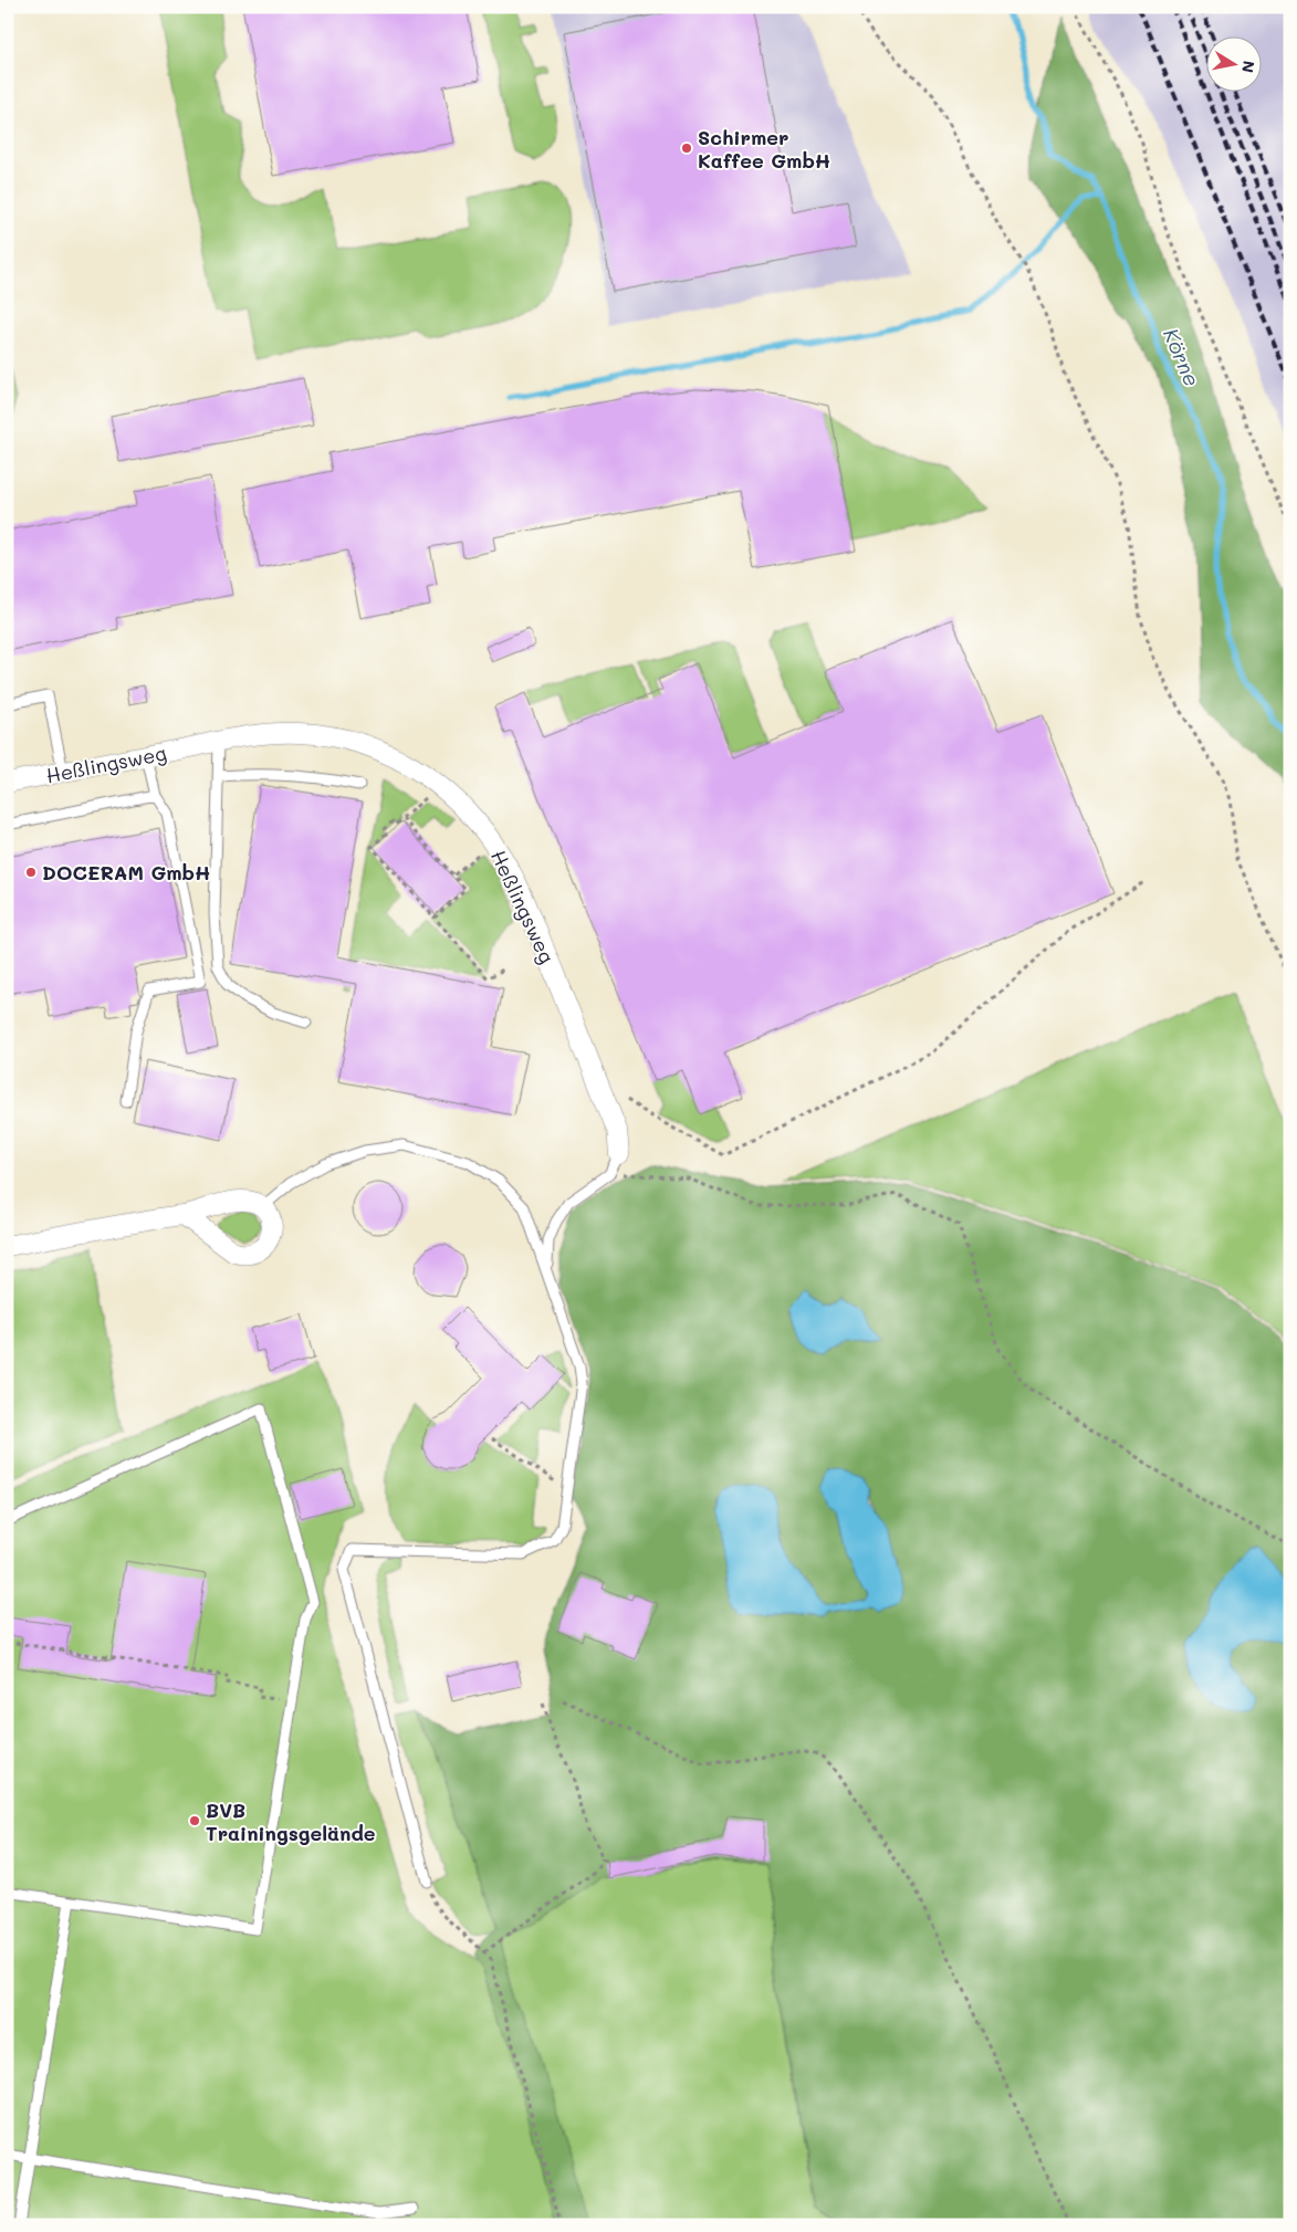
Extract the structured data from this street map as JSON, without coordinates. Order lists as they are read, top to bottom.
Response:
{
  "streets": {
    "street": ["Heßlingsweg"]
  },
  "water": ["Körne"],
  "places": ["Schirmer Kaffee GmbH", "DOCERAM GmbH", "BVB Trainingsgelände"],
  "north": "right"
}
